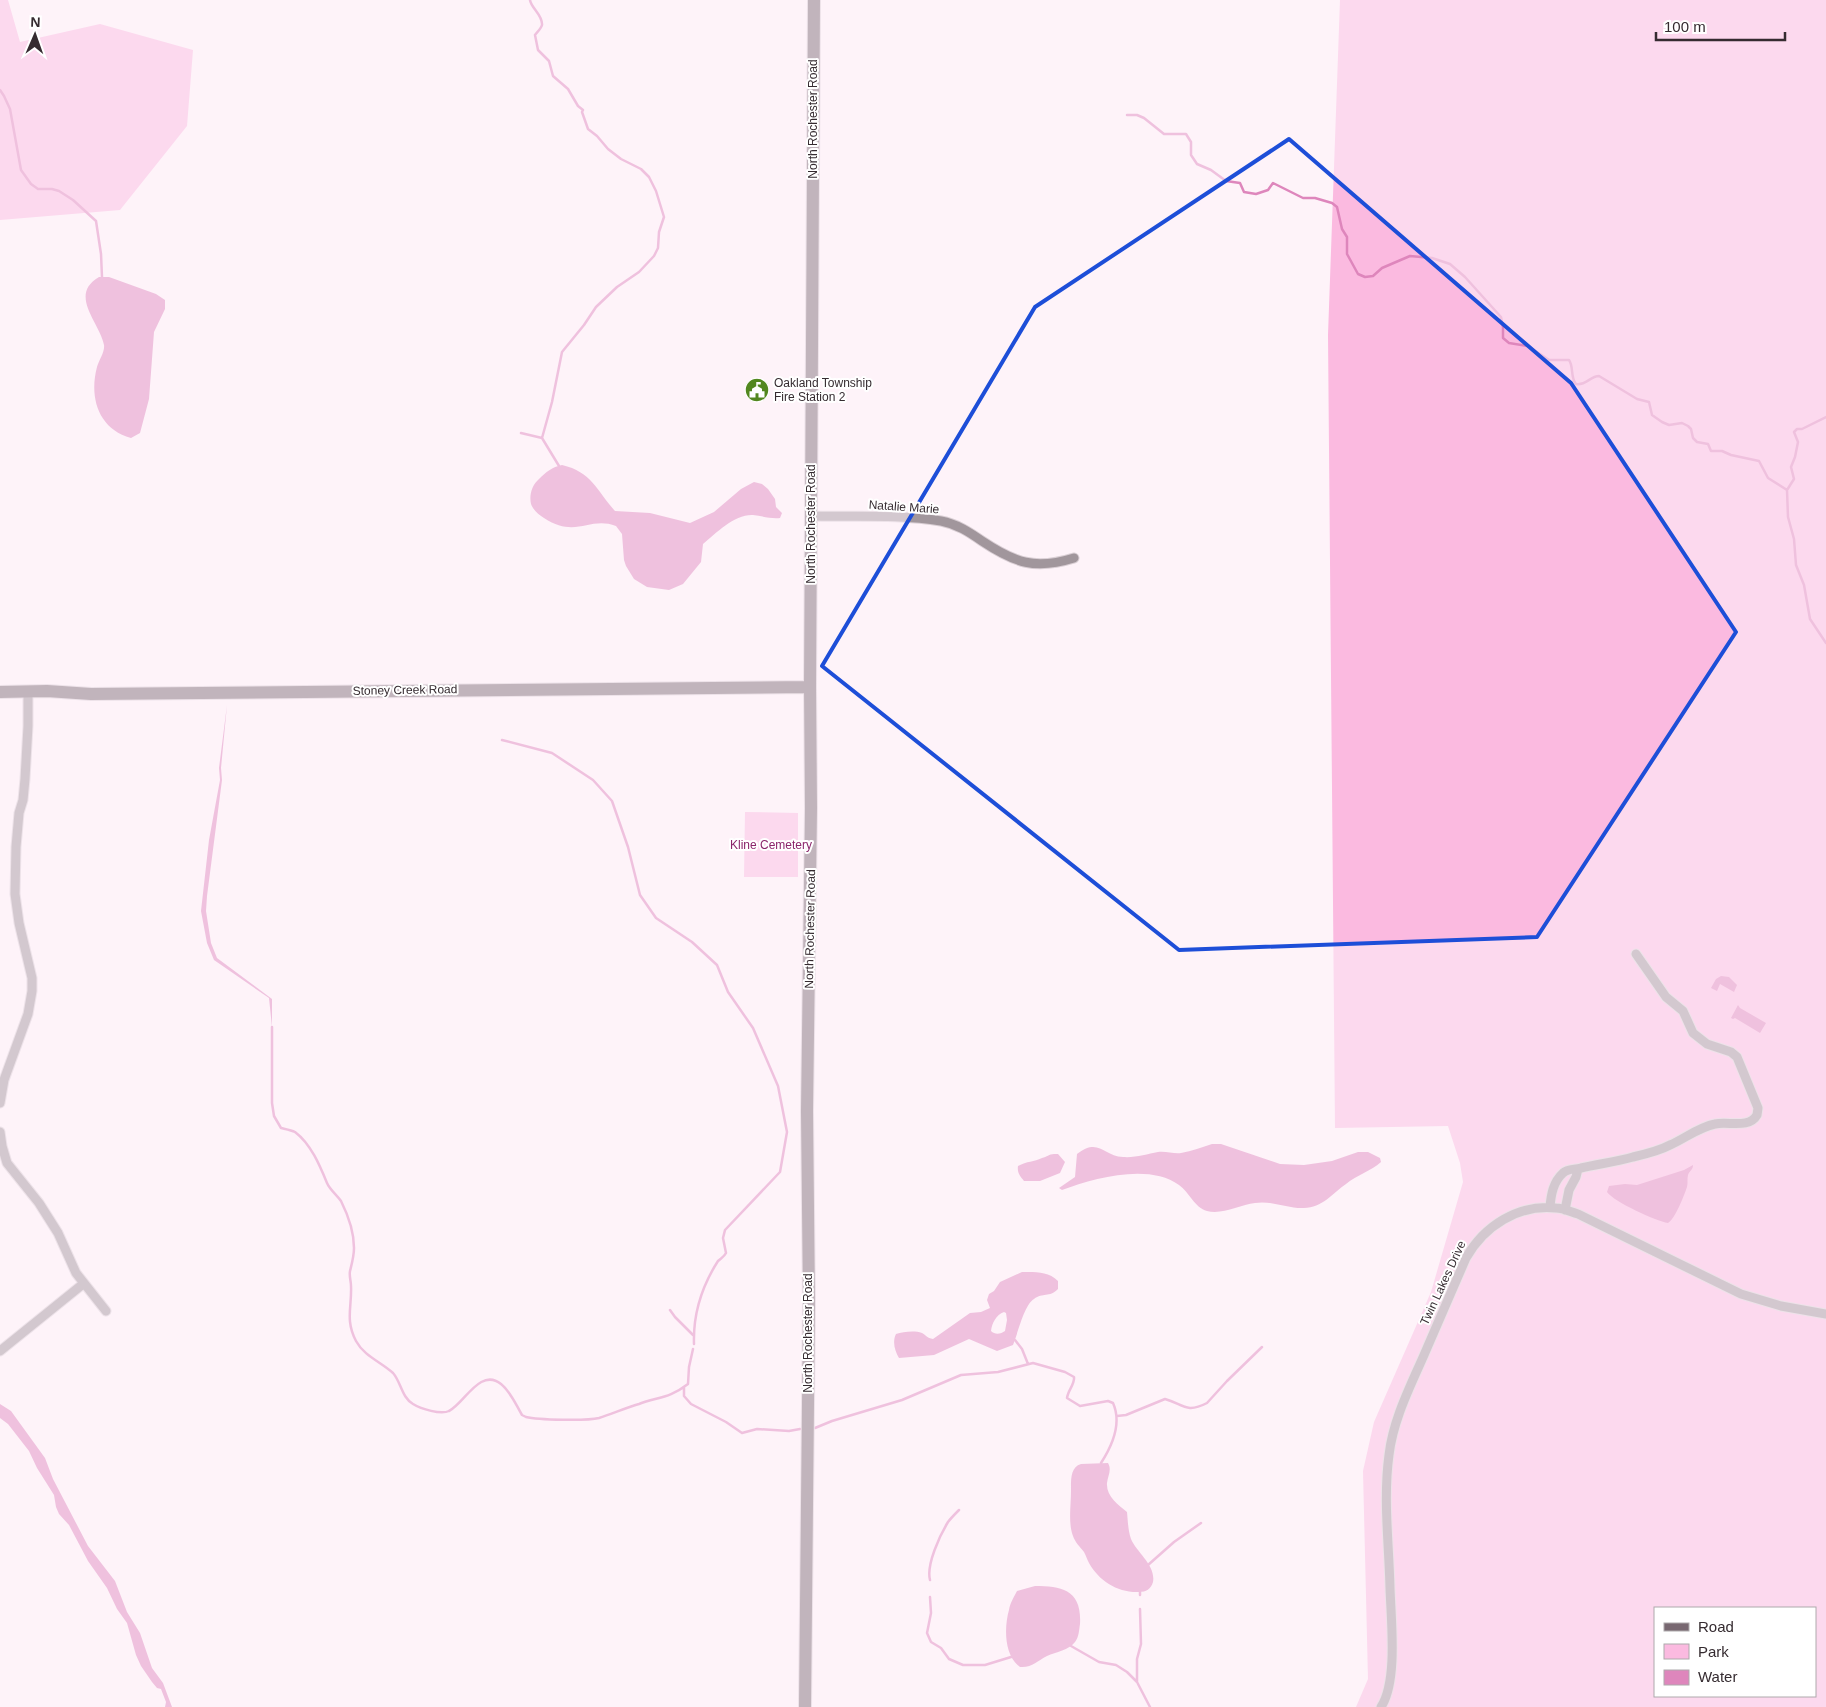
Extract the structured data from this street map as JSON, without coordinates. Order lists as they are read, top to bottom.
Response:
{
  "streets": {
    "main road": ["North Rochester Road", "Stoney Creek Road"],
    "street": ["Natalie Marie", "Twin Lakes Drive"]
  },
  "crossings": [
    ["North Rochester Road", "Natalie Marie"],
    ["North Rochester Road", "Stoney Creek Road"]
  ],
  "parks": ["Kline Cemetery"],
  "places": {
    "public building": ["Oakland Township Fire Station 2"]
  },
  "legend": ["Road", "Park", "Water"],
  "scale_bar": "100 m",
  "north": "top"
}
